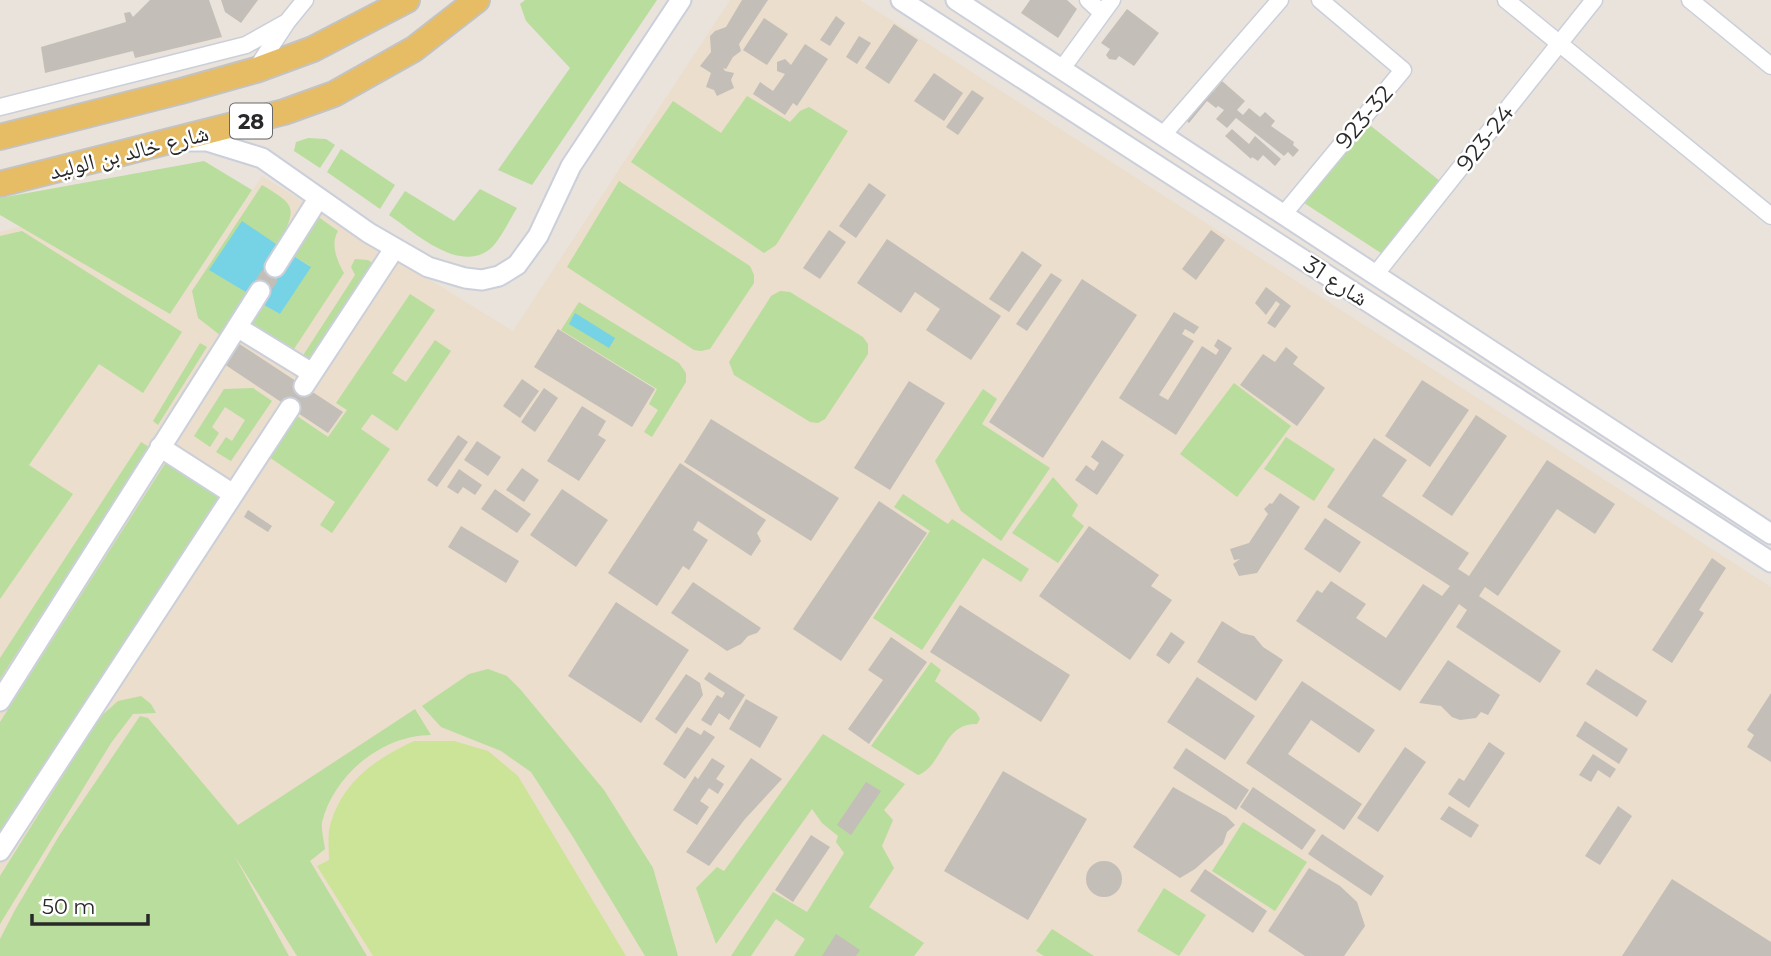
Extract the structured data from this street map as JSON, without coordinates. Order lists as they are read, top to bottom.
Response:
{
  "streets": {
    "main road": ["28", "شارع خالد بن الوليد"],
    "street": ["923-32", "923-24", "شارع 31"]
  },
  "crossings": [
    ["923-32", "شارع 31"],
    ["923-24", "شارع 31"]
  ],
  "scale_bar": "50 m"
}
